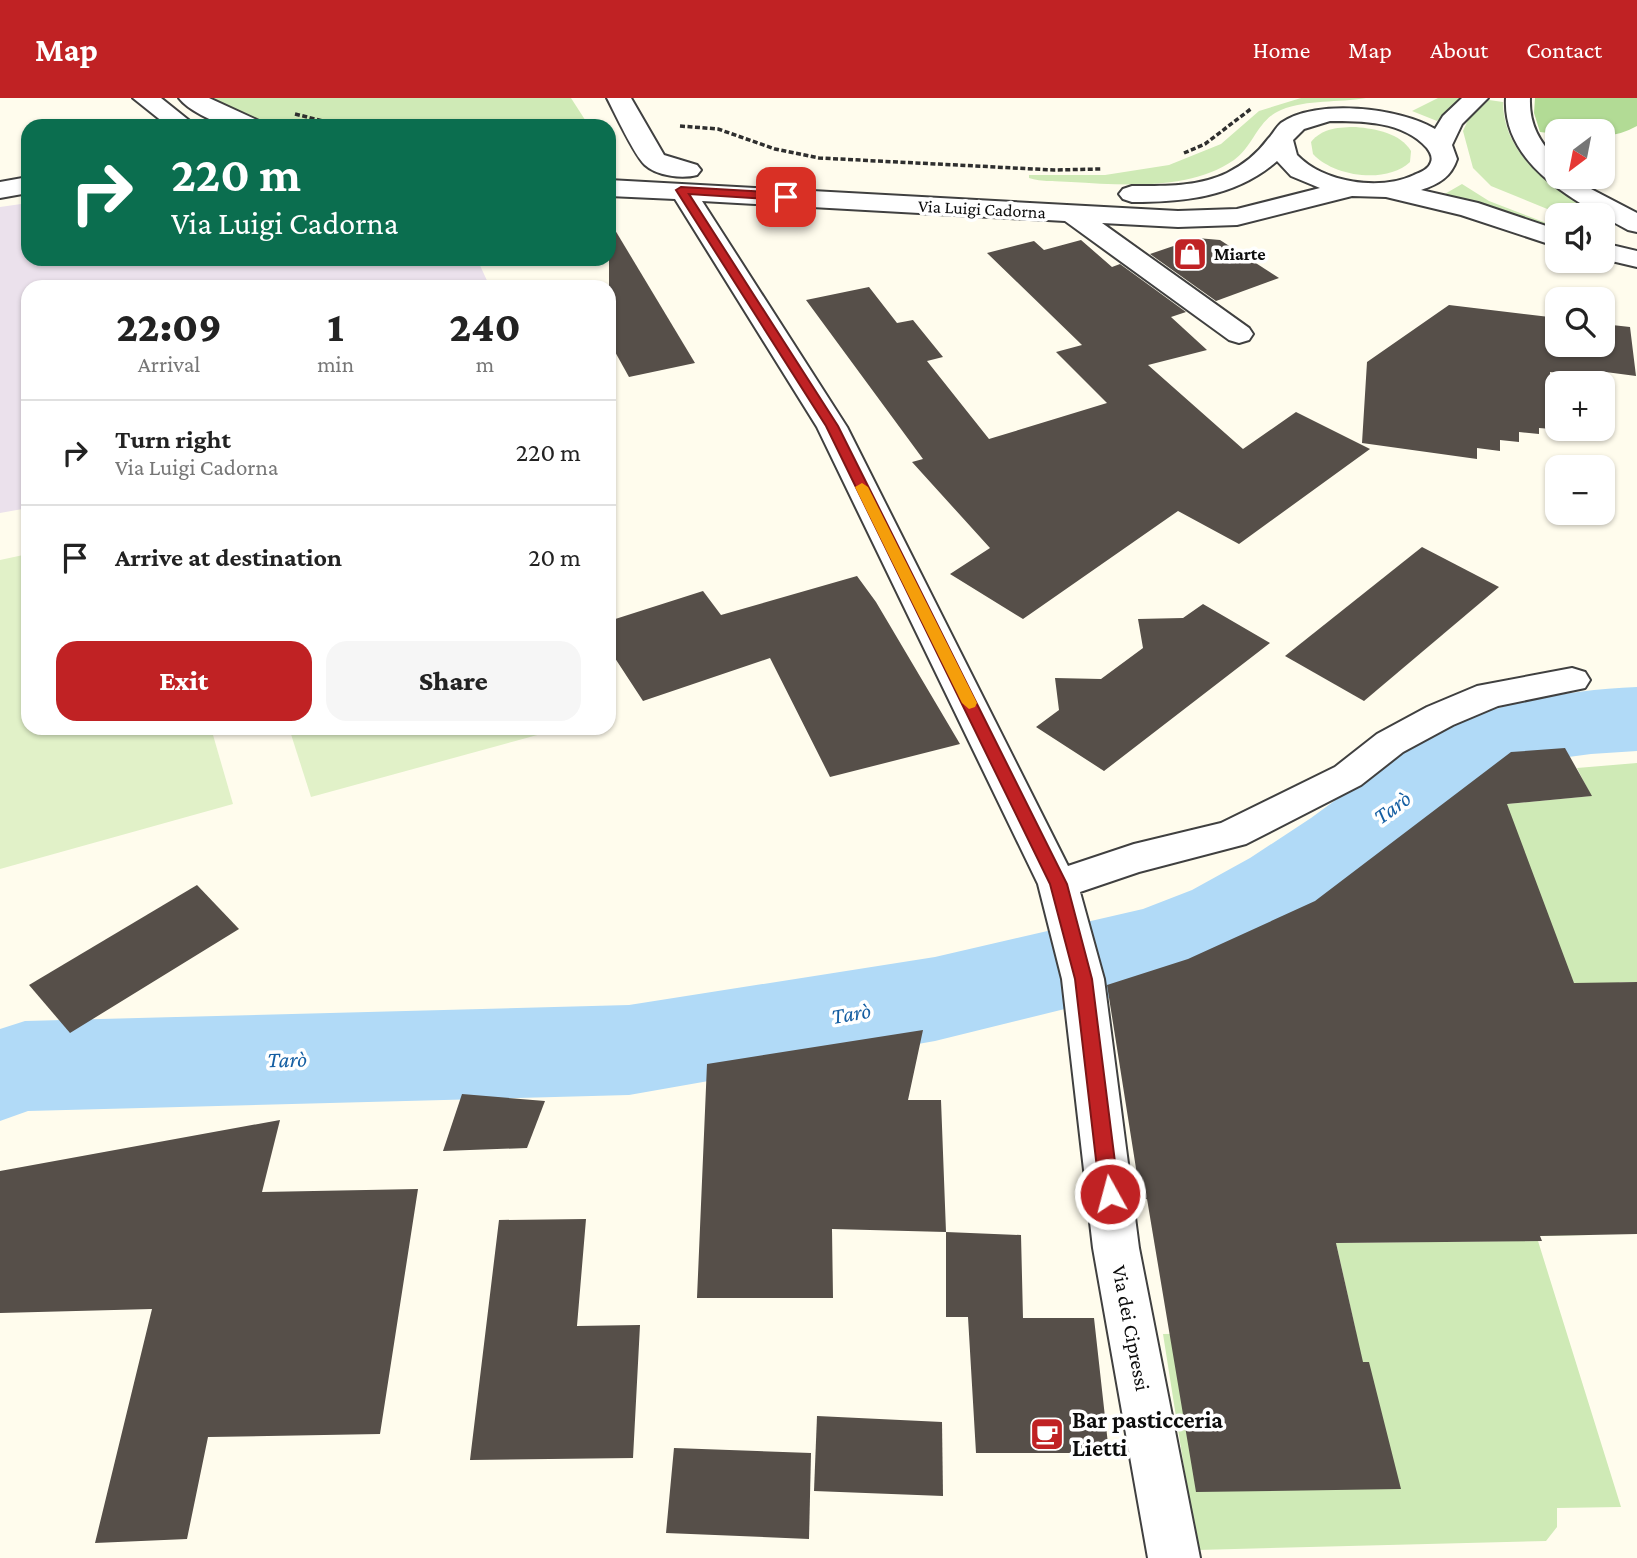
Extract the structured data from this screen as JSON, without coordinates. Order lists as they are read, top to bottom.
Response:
{
  "streets": {
    "street": ["Via Luigi Cadorna", "Via dei Cipressi"]
  },
  "crossings": [
    ["Via Luigi Cadorna", "Via dei Cipressi"]
  ],
  "water": ["Tarò"],
  "places": {
    "shop": ["Miarte"],
    "cafe": ["Bar pasticceria Lietti"]
  },
  "north": "bottom left",
  "page": {
    "header": "Map",
    "nav": [
      "Home",
      "Map",
      "About",
      "Contact"
    ],
    "map_buttons": ["+", "−"],
    "turn": ["220 m", "Via Luigi Cadorna"],
    "eta": [
      "22:09",
      "Arrival",
      "1",
      "min",
      "240",
      "m"
    ],
    "list": [
      {
        "name": "Turn right",
        "note": "Via Luigi Cadorna",
        "value": "220 m"
      },
      {
        "name": "Arrive at destination",
        "value": "20 m"
      }
    ],
    "buttons": ["Exit", "Share"]
  }
}
